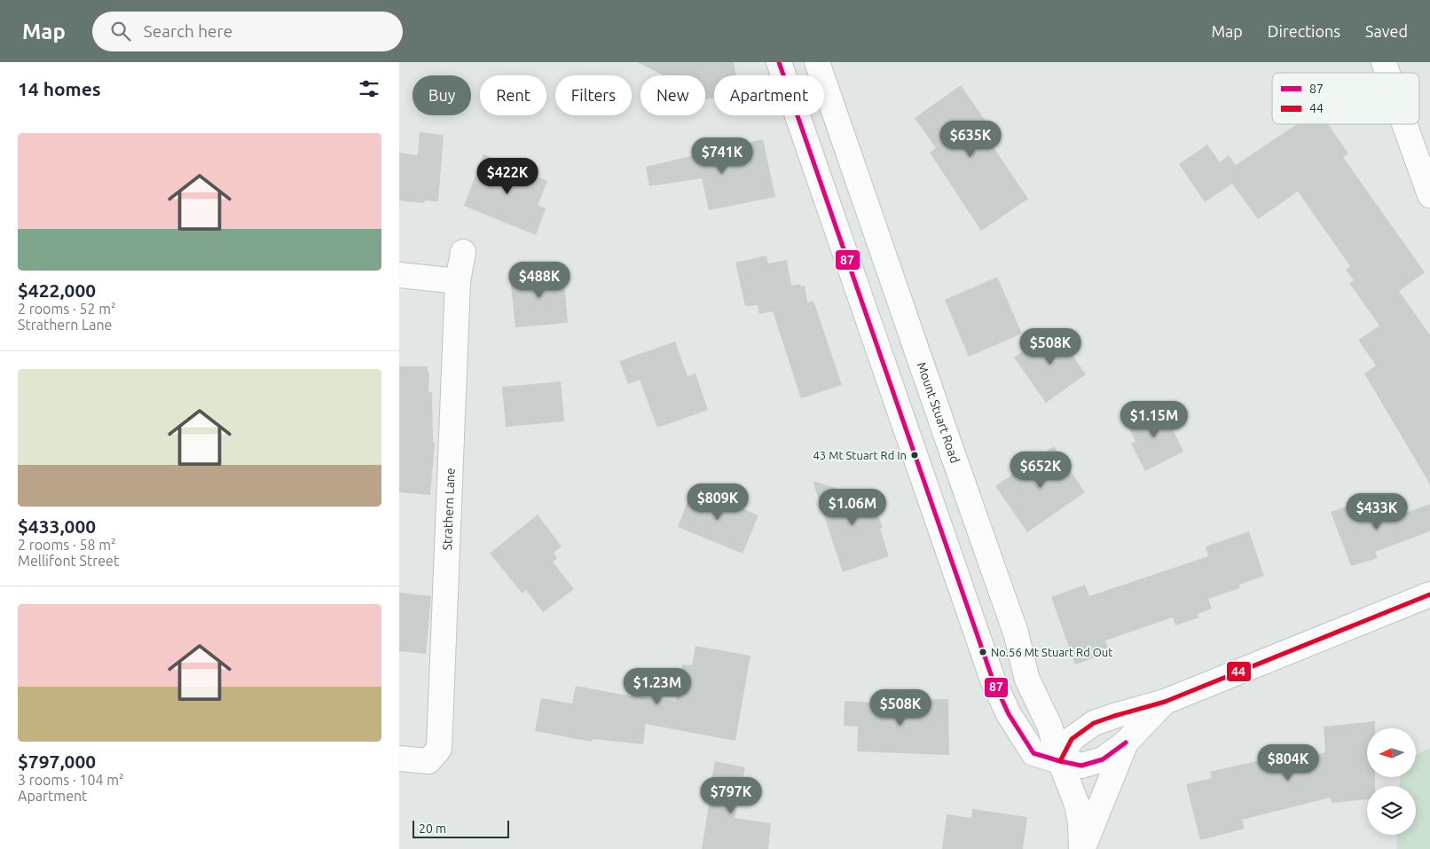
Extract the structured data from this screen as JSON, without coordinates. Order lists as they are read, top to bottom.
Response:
{
  "streets": {
    "street": ["Mount Stuart Road", "Strathern Lane"]
  },
  "places": ["43 Mt Stuart Rd In", "No.56 Mt Stuart Rd Out"],
  "lines": ["transit line 87", "transit line 44"],
  "legend": ["87", "44"],
  "scale_bar": "20 m",
  "north": "left",
  "page": {
    "header": "Map",
    "search": "Search here",
    "nav": ["Map", "Directions", "Saved"],
    "heading": "14 homes",
    "chip": [
      "Buy",
      "Rent",
      "Filters",
      "New",
      "Apartment"
    ],
    "list": [
      {
        "name": "$422,000",
        "note": "2 rooms · 52 m² · Strathern Lane"
      },
      {
        "name": "$433,000",
        "note": "2 rooms · 58 m² · Mellifont Street"
      },
      {
        "name": "$797,000",
        "note": "3 rooms · 104 m² · Apartment"
      }
    ],
    "price": [
      "$635K",
      "$741K",
      "$422K",
      "$488K",
      "$508K",
      "$1.15M",
      "$652K",
      "$809K",
      "$1.06M",
      "$433K",
      "$1.23M",
      "$508K",
      "$804K",
      "$797K"
    ],
    "scale": "20 m"
  }
}
